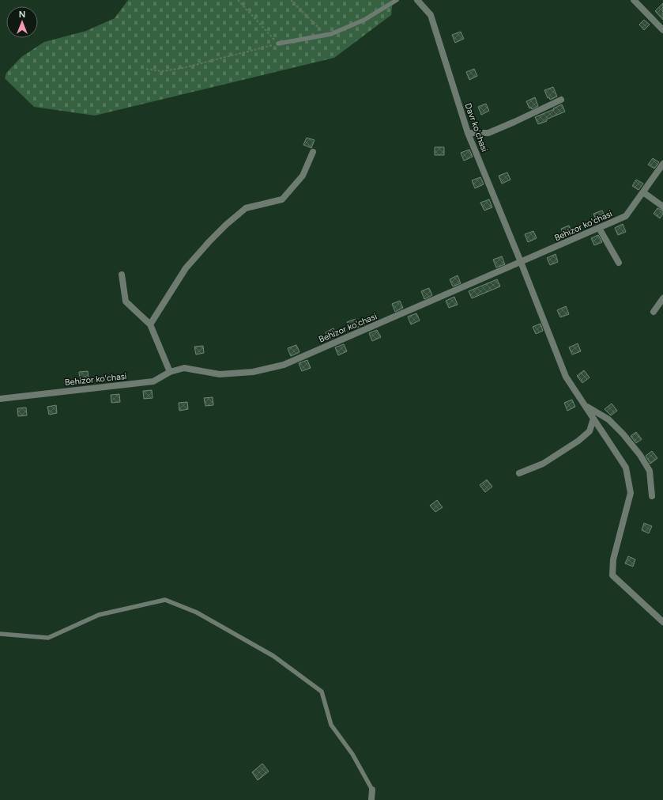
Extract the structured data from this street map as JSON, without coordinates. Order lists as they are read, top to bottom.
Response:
{
  "streets": {
    "street": ["Davr ko'chasi", "Behizor ko'chasi"]
  },
  "crossings": [
    ["Davr ko'chasi", "Behizor ko'chasi"]
  ],
  "north": "top"
}
